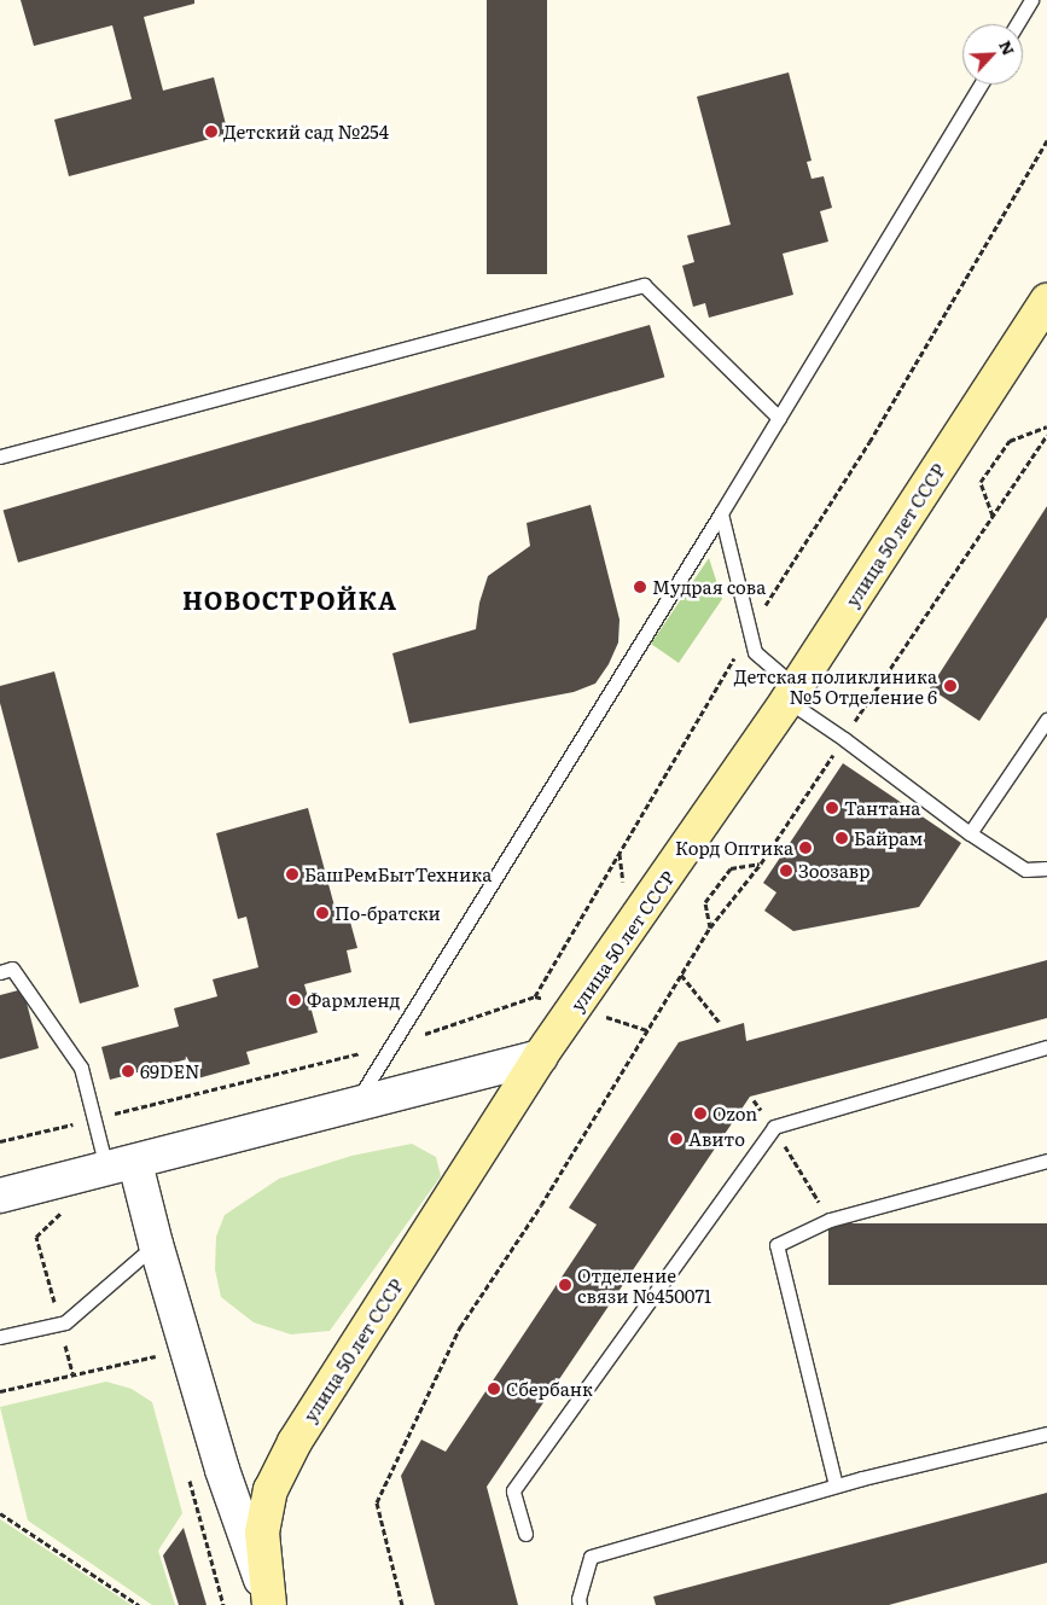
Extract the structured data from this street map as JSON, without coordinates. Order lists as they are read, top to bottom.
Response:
{
  "streets": {
    "main road": ["улица 50 лет СССР"]
  },
  "districts": ["НОВОСТРОЙКА"],
  "places": [
    "Детский сад №254",
    "Мудрая сова",
    "Детская поликлиника №5 Отделение 6",
    "Тантана",
    "Байрам",
    "Корд Оптика",
    "Зоозавр",
    "БашРемБытТехника",
    "По-братски",
    "Фармленд",
    "69DEN",
    "Ozon",
    "Авито",
    "Отделение связи №450071",
    "Сбербанк"
  ],
  "north": "top right"
}
